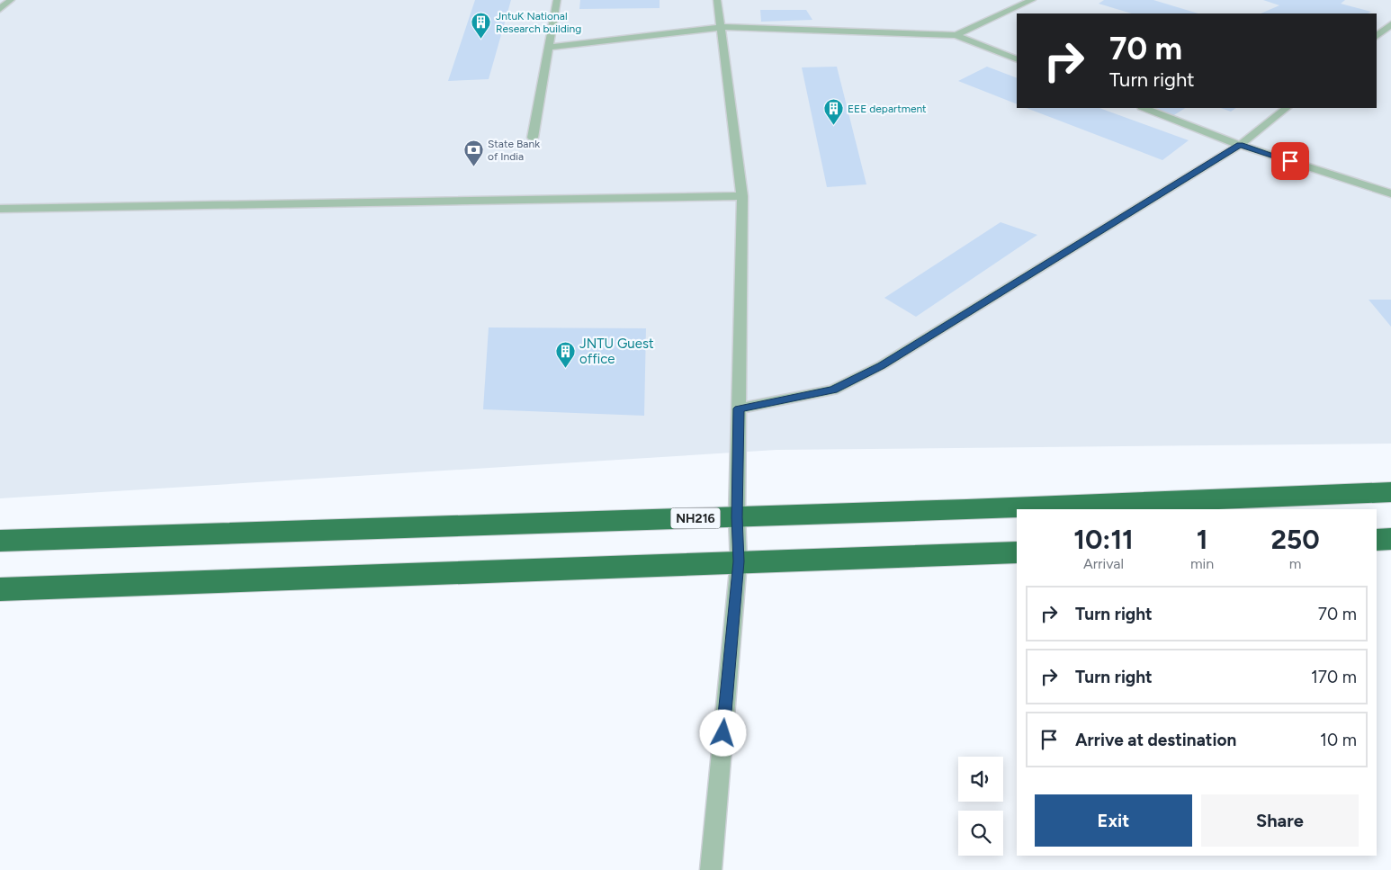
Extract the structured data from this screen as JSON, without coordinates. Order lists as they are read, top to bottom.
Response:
{
  "streets": {
    "highway": ["NH216"]
  },
  "places": {
    "building": ["JntuK National Research building", "EEE department", "JNTU Guest office"],
    "bank": ["State Bank of India"]
  },
  "page": {
    "turn": ["70 m", "Turn right"],
    "eta": [
      "10:11",
      "Arrival",
      "1",
      "min",
      "250",
      "m"
    ],
    "list": [
      {
        "name": "Turn right",
        "value": "70 m"
      },
      {
        "name": "Turn right",
        "value": "170 m"
      },
      {
        "name": "Arrive at destination",
        "value": "10 m"
      }
    ],
    "buttons": ["Exit", "Share"]
  }
}
